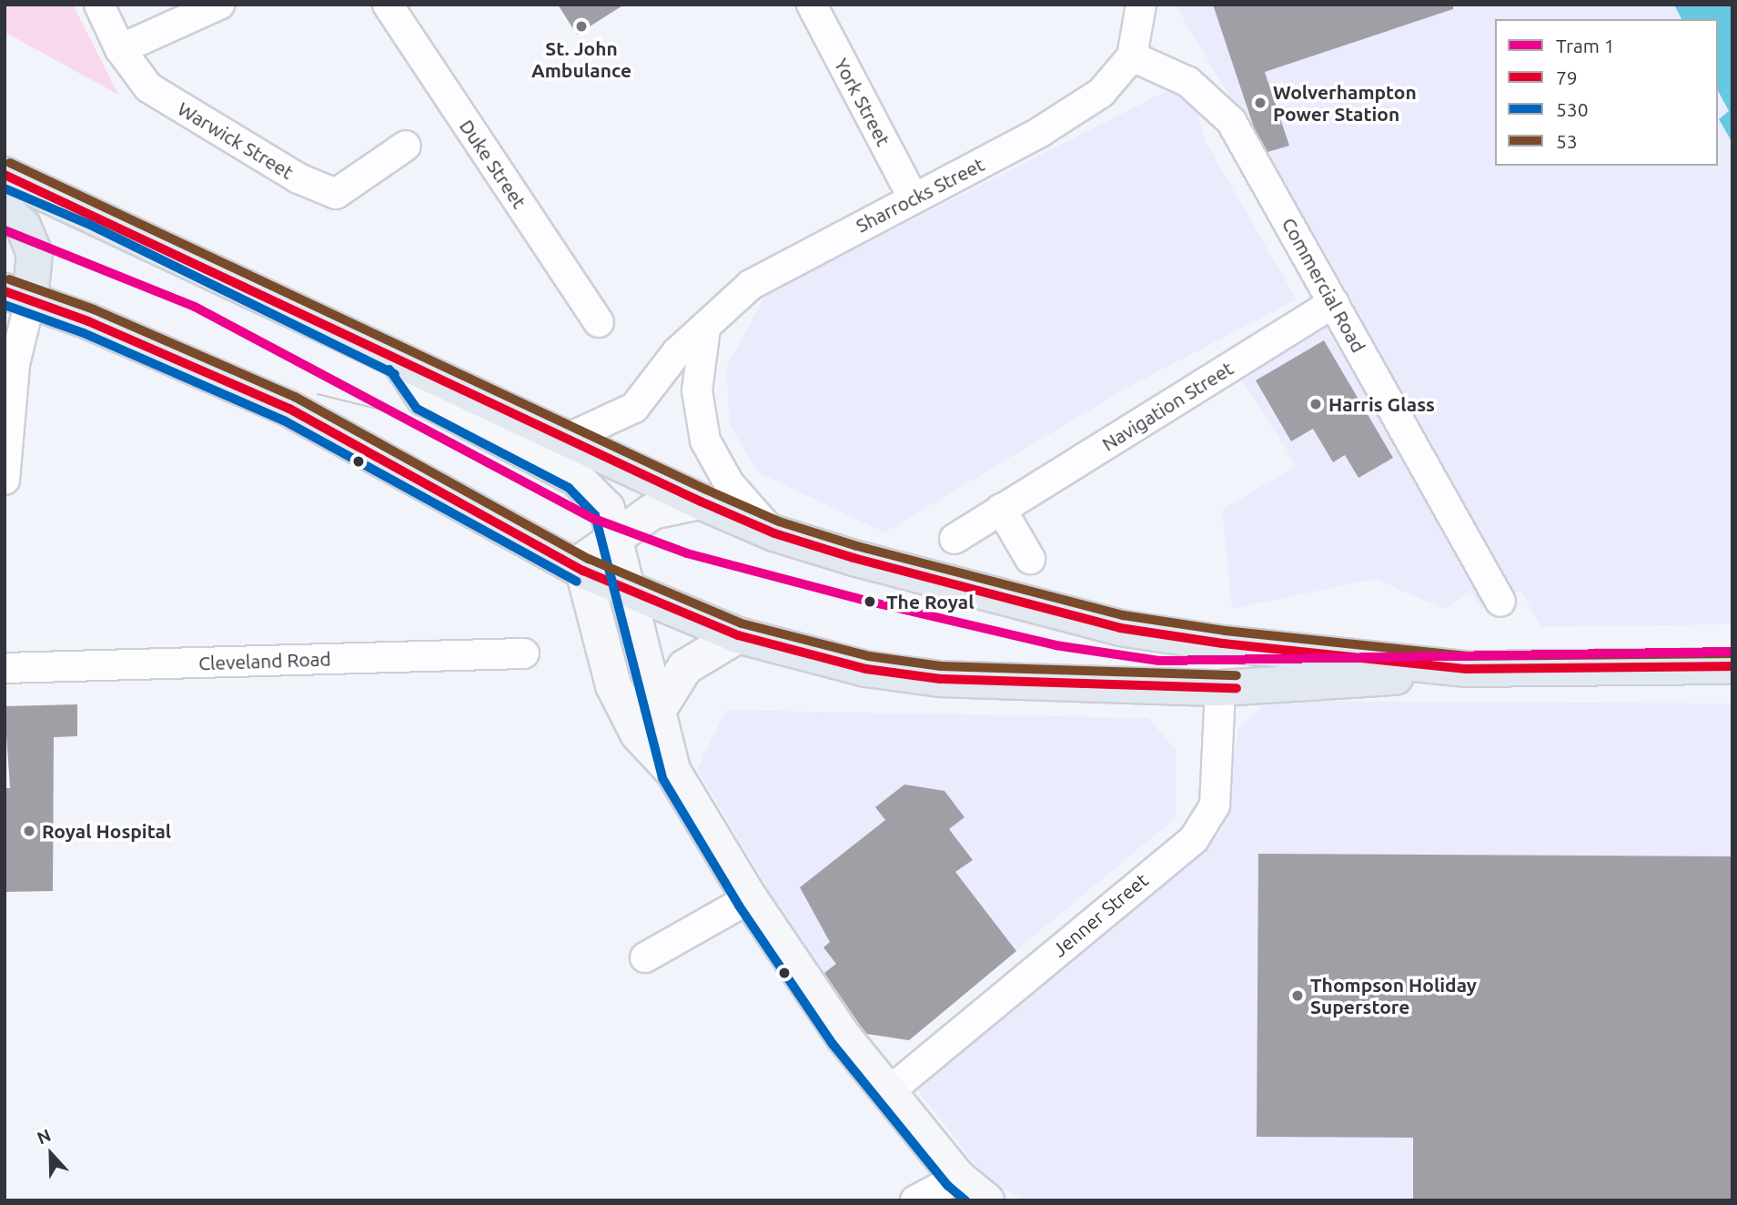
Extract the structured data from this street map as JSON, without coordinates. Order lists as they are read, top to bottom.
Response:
{
  "streets": {
    "street": [
      "York Street",
      "Warwick Street",
      "Duke Street",
      "Sharrocks Street",
      "Commercial Road",
      "Navigation Street",
      "Cleveland Road",
      "Jenner Street"
    ]
  },
  "crossings": [
    ["York Street", "Sharrocks Street"],
    ["Sharrocks Street", "Commercial Road"],
    ["Commercial Road", "Navigation Street"]
  ],
  "places": [
    "St. John Ambulance",
    "Wolverhampton Power Station",
    "Harris Glass",
    "The Royal",
    "Royal Hospital",
    "Thompson Holiday Superstore"
  ],
  "lines": [
    "transit line 53",
    "transit line 79",
    "transit line 530",
    "tram line 1"
  ],
  "legend": [
    "Tram 1",
    "79",
    "530",
    "53"
  ],
  "north": "top"
}
